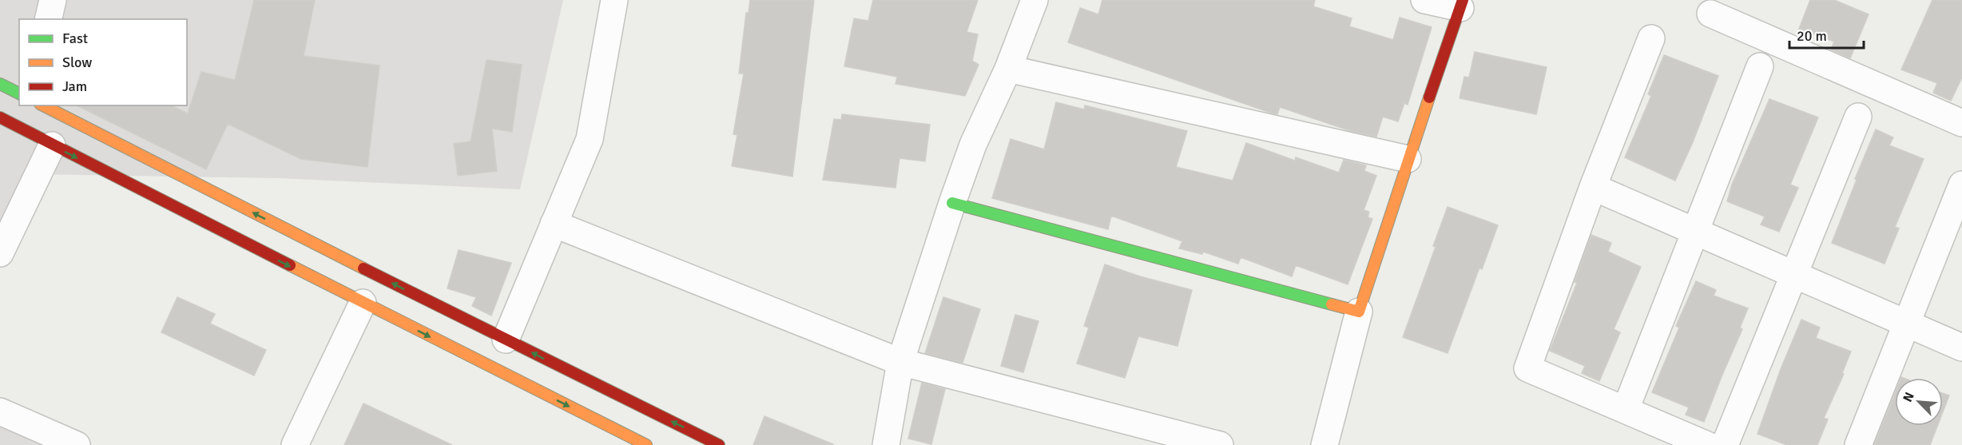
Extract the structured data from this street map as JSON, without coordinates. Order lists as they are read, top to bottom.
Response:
{
  "legend": ["Fast", "Slow", "Jam"],
  "scale_bar": "20 m",
  "north": "top left"
}
